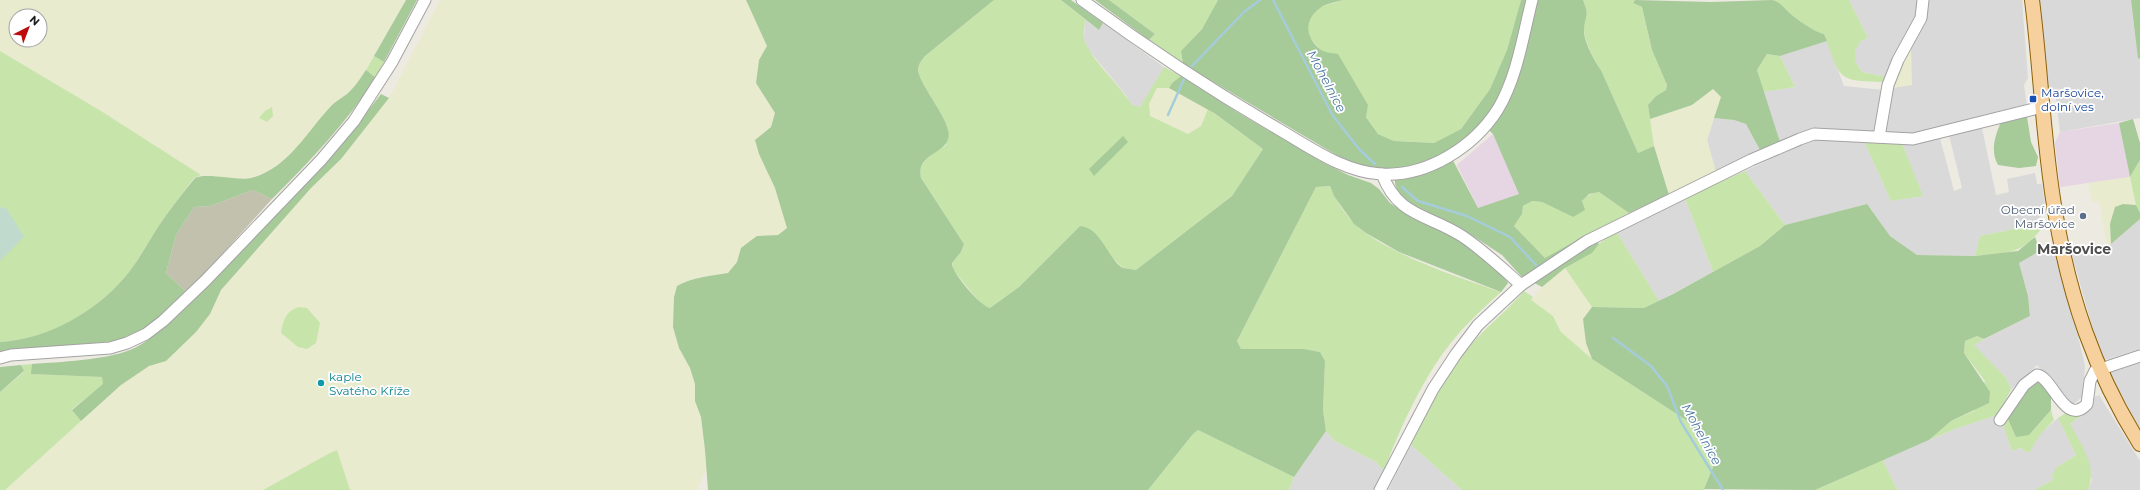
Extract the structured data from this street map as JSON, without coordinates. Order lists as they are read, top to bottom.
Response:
{
  "districts": ["Maršovice"],
  "water": ["Mohelnice"],
  "places": {
    "transit": ["Maršovice, dolní ves"],
    "other": ["Obecní úřad Maršovice", "kaple Svatého Kříže"]
  },
  "north": "top right"
}
